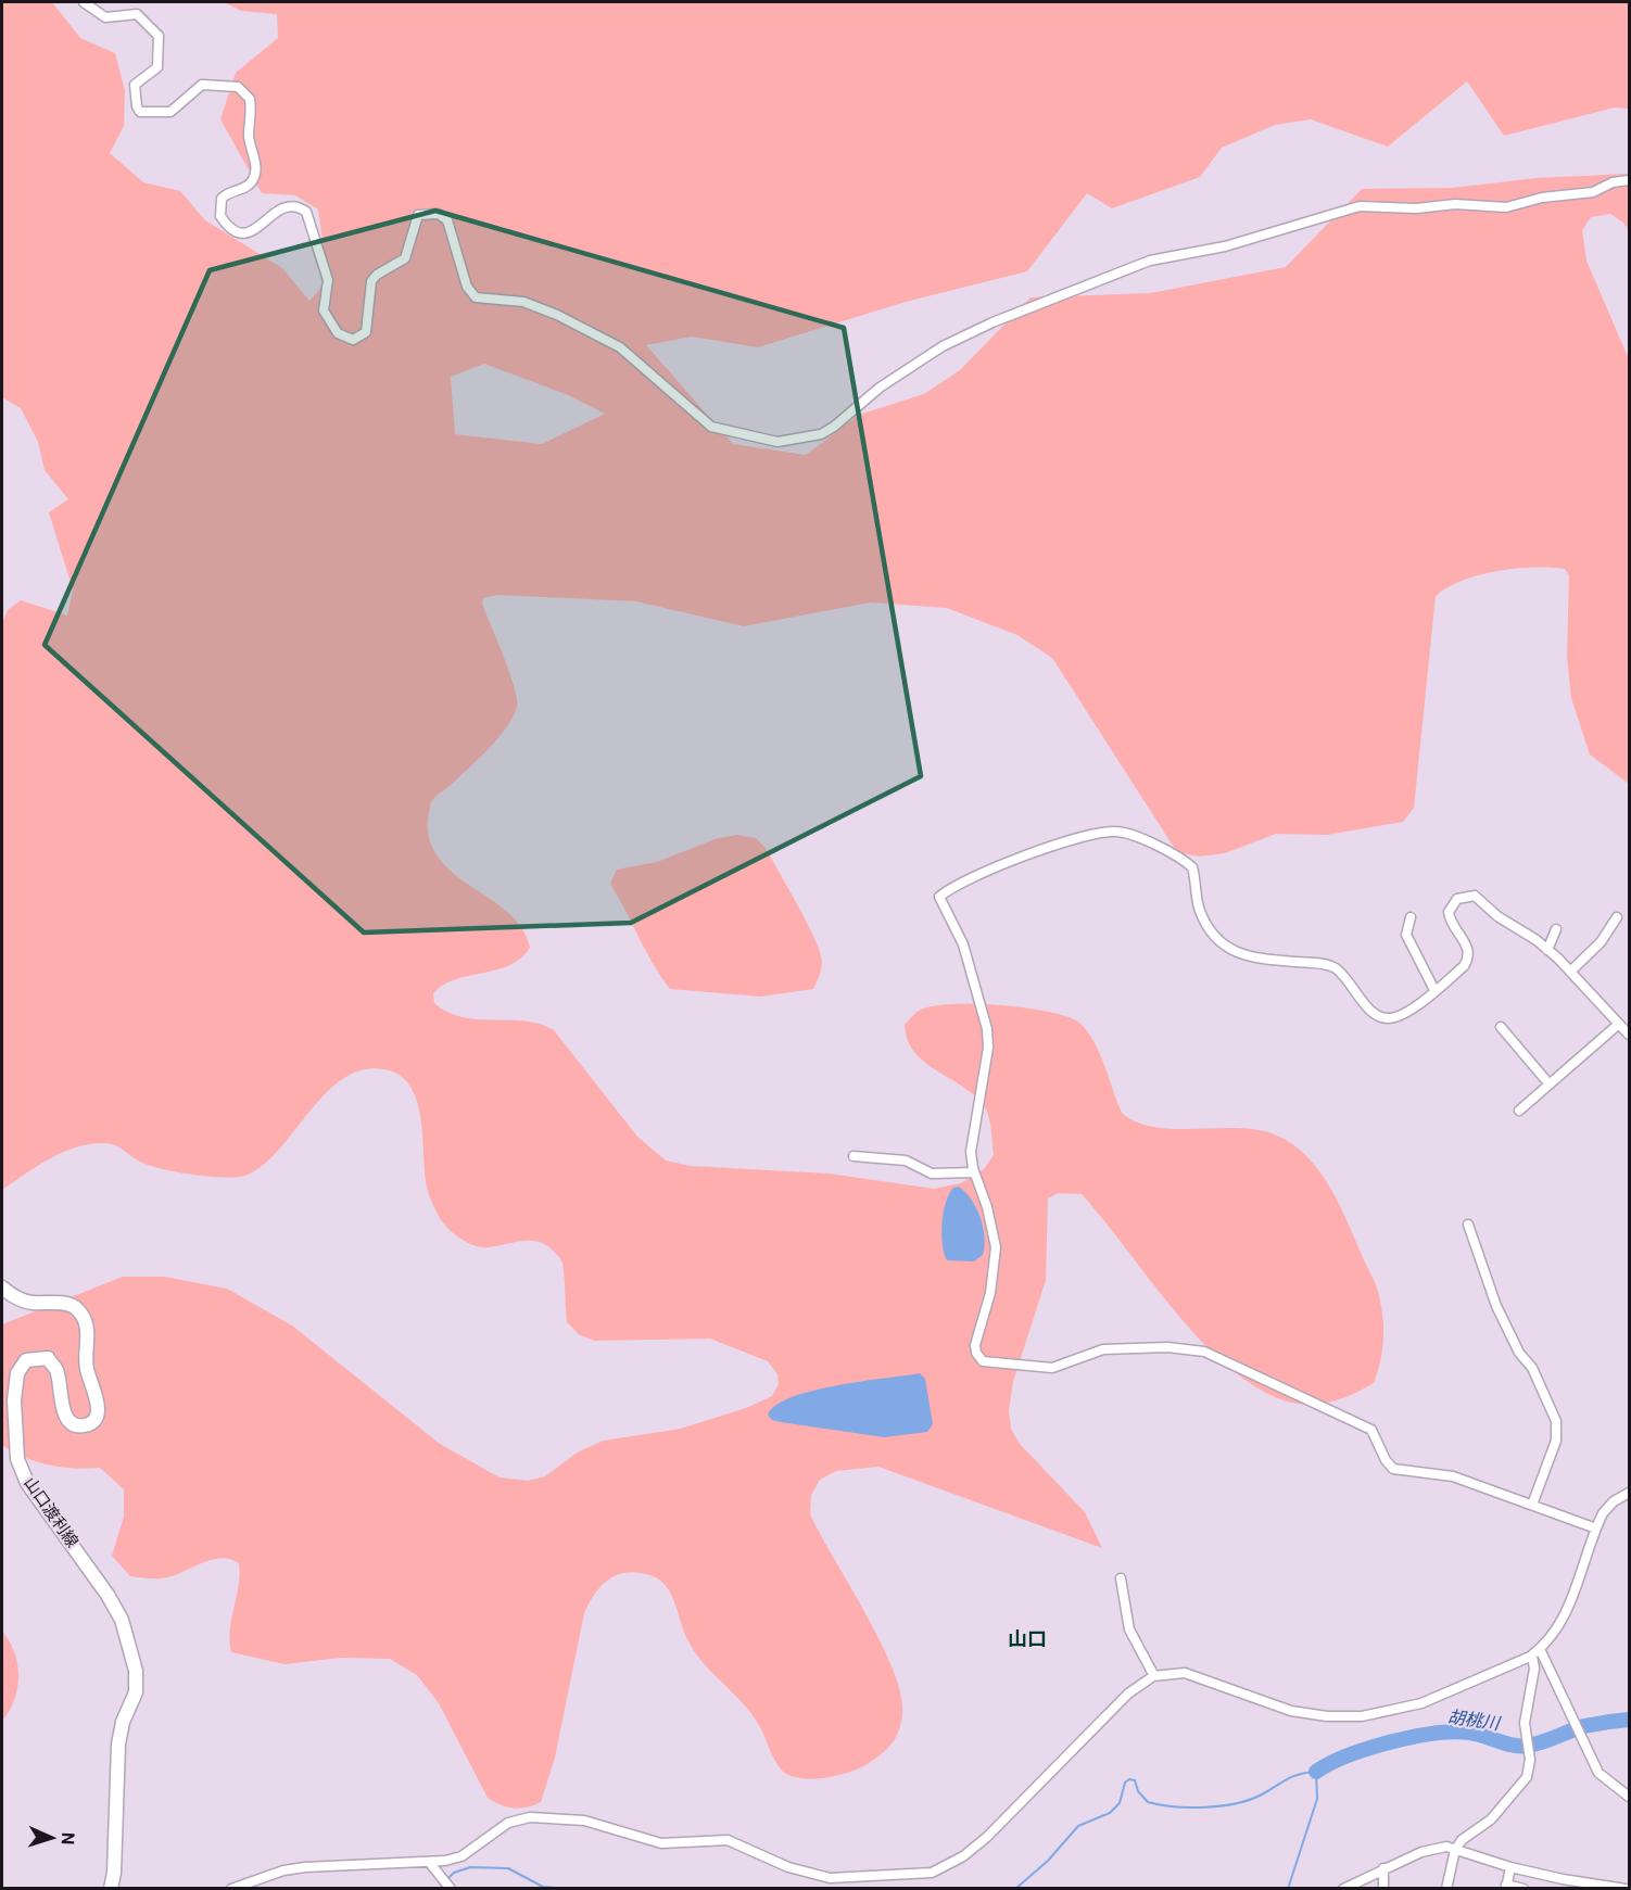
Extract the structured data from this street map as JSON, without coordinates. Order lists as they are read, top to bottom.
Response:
{
  "streets": {
    "main road": ["山口渡利線"]
  },
  "districts": ["山口"],
  "water": ["胡桃川"],
  "north": "right"
}
